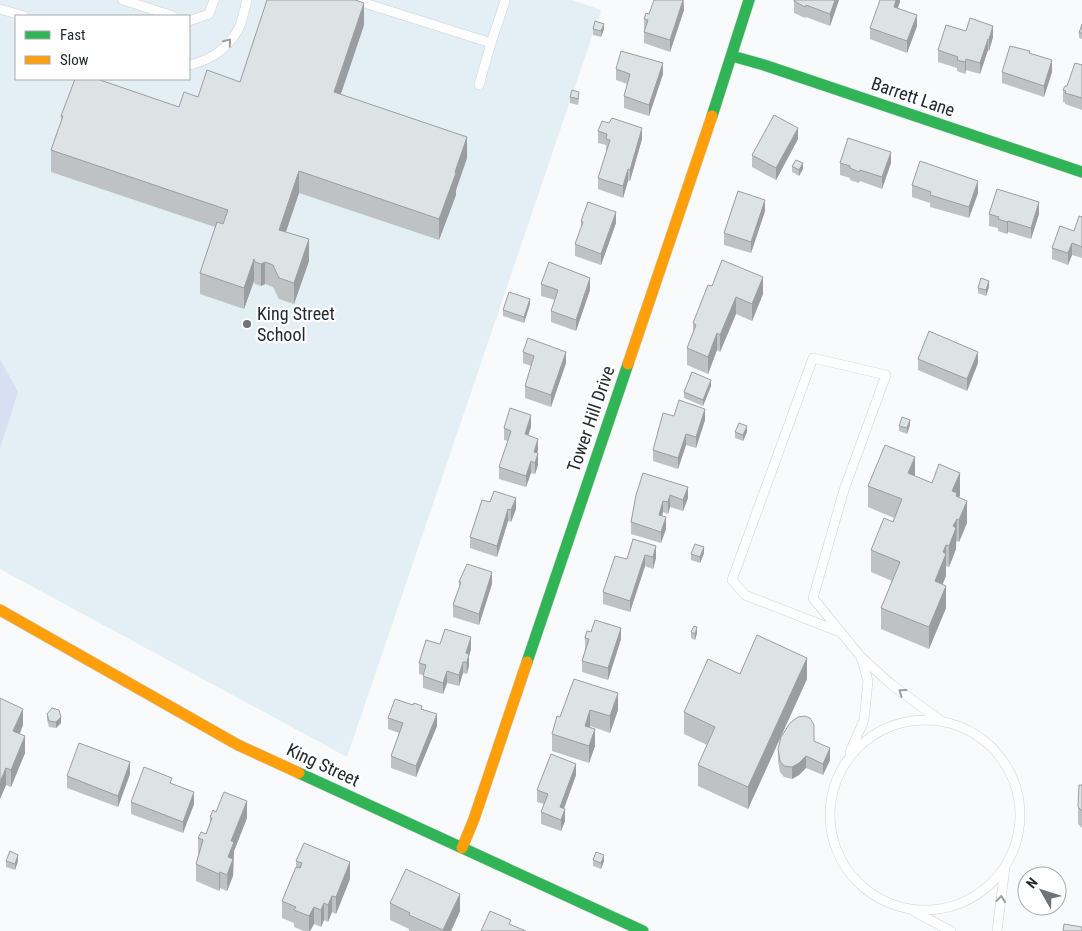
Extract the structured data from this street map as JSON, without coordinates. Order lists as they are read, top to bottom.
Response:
{
  "streets": {
    "street": ["Barrett Lane", "Tower Hill Drive", "King Street"]
  },
  "crossings": [
    ["Barrett Lane", "Tower Hill Drive"],
    ["Tower Hill Drive", "King Street"]
  ],
  "places": ["King Street School"],
  "legend": ["Fast", "Slow"],
  "north": "top left"
}
